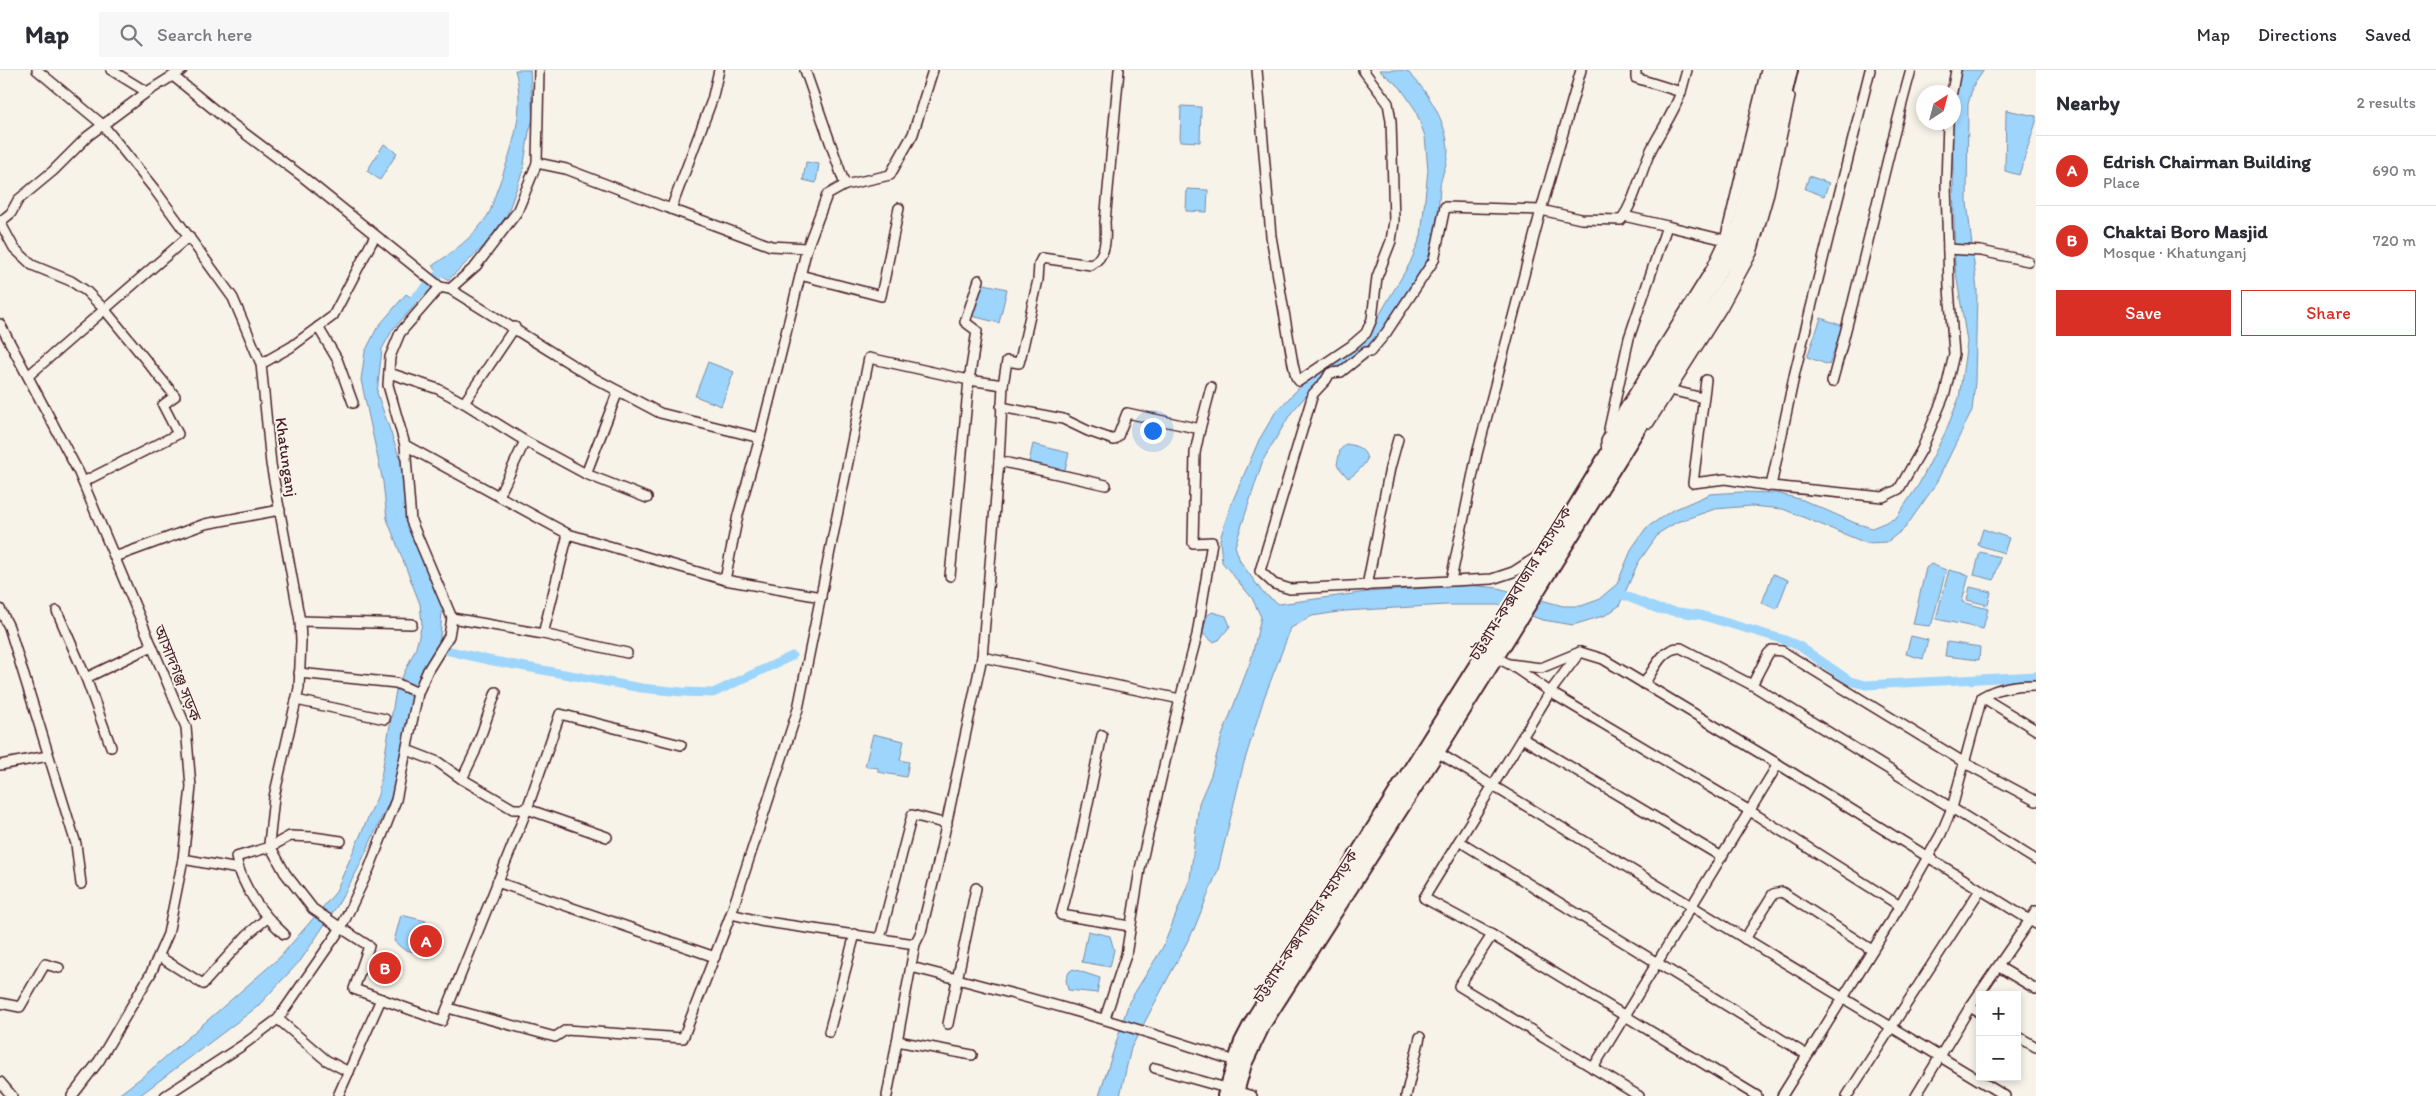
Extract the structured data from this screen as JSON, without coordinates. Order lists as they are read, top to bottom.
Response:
{
  "streets": {
    "highway": ["চট্টগ্রাম-কক্সবাজার মহাসড়ক"],
    "street": ["Khatunganj", "আসাদগঞ্জ সড়ক"]
  },
  "north": "top right",
  "page": {
    "header": "Map",
    "search": "Search here",
    "nav": ["Map", "Directions", "Saved"],
    "heading": ["Nearby", "2 results"],
    "list": [
      {
        "mark": "A",
        "name": "Edrish Chairman Building",
        "note": "Place",
        "value": "690 m"
      },
      {
        "mark": "B",
        "name": "Chaktai Boro Masjid",
        "note": "Mosque · Khatunganj",
        "value": "720 m"
      }
    ],
    "buttons": ["Save", "Share"],
    "pins": ["A", "B"],
    "map_buttons": ["+", "−"]
  }
}
